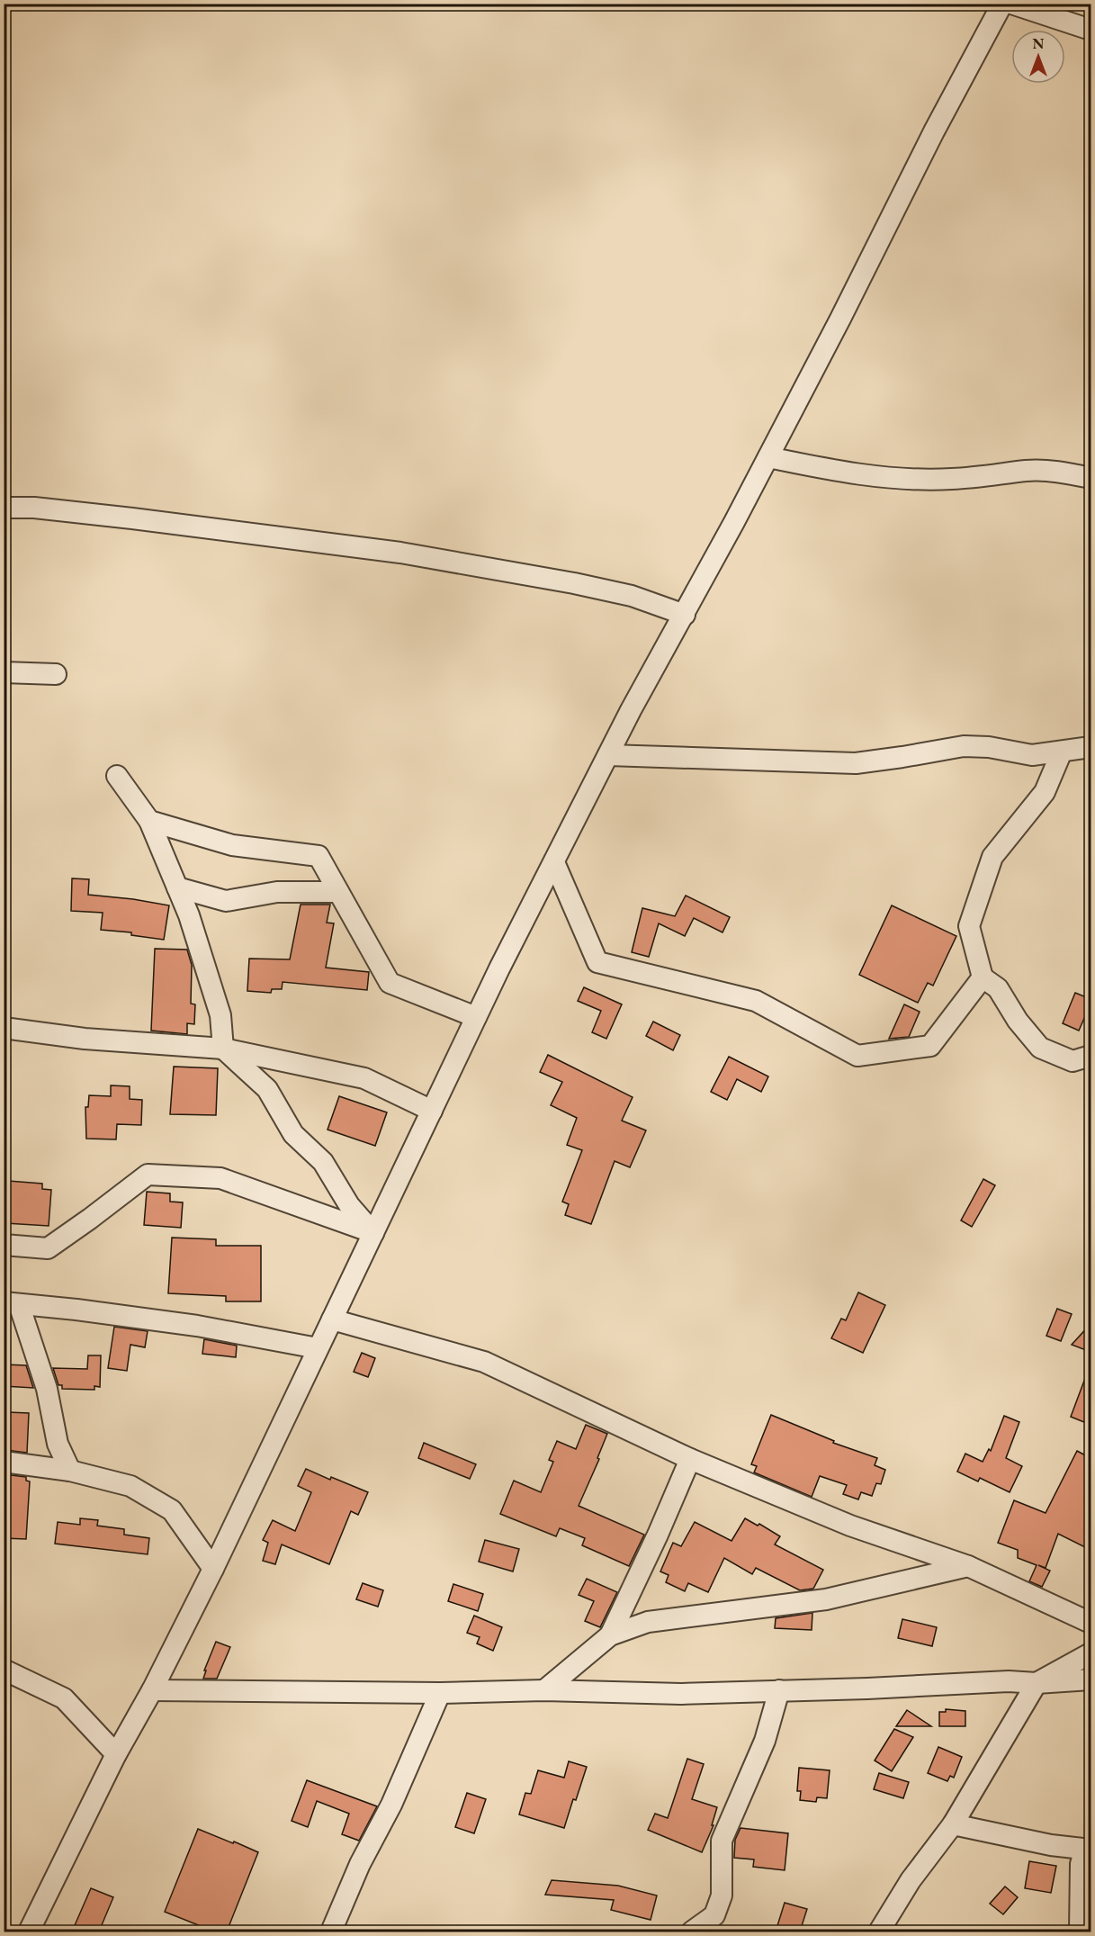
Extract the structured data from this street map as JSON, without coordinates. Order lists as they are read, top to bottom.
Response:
{
  "north": "top"
}
